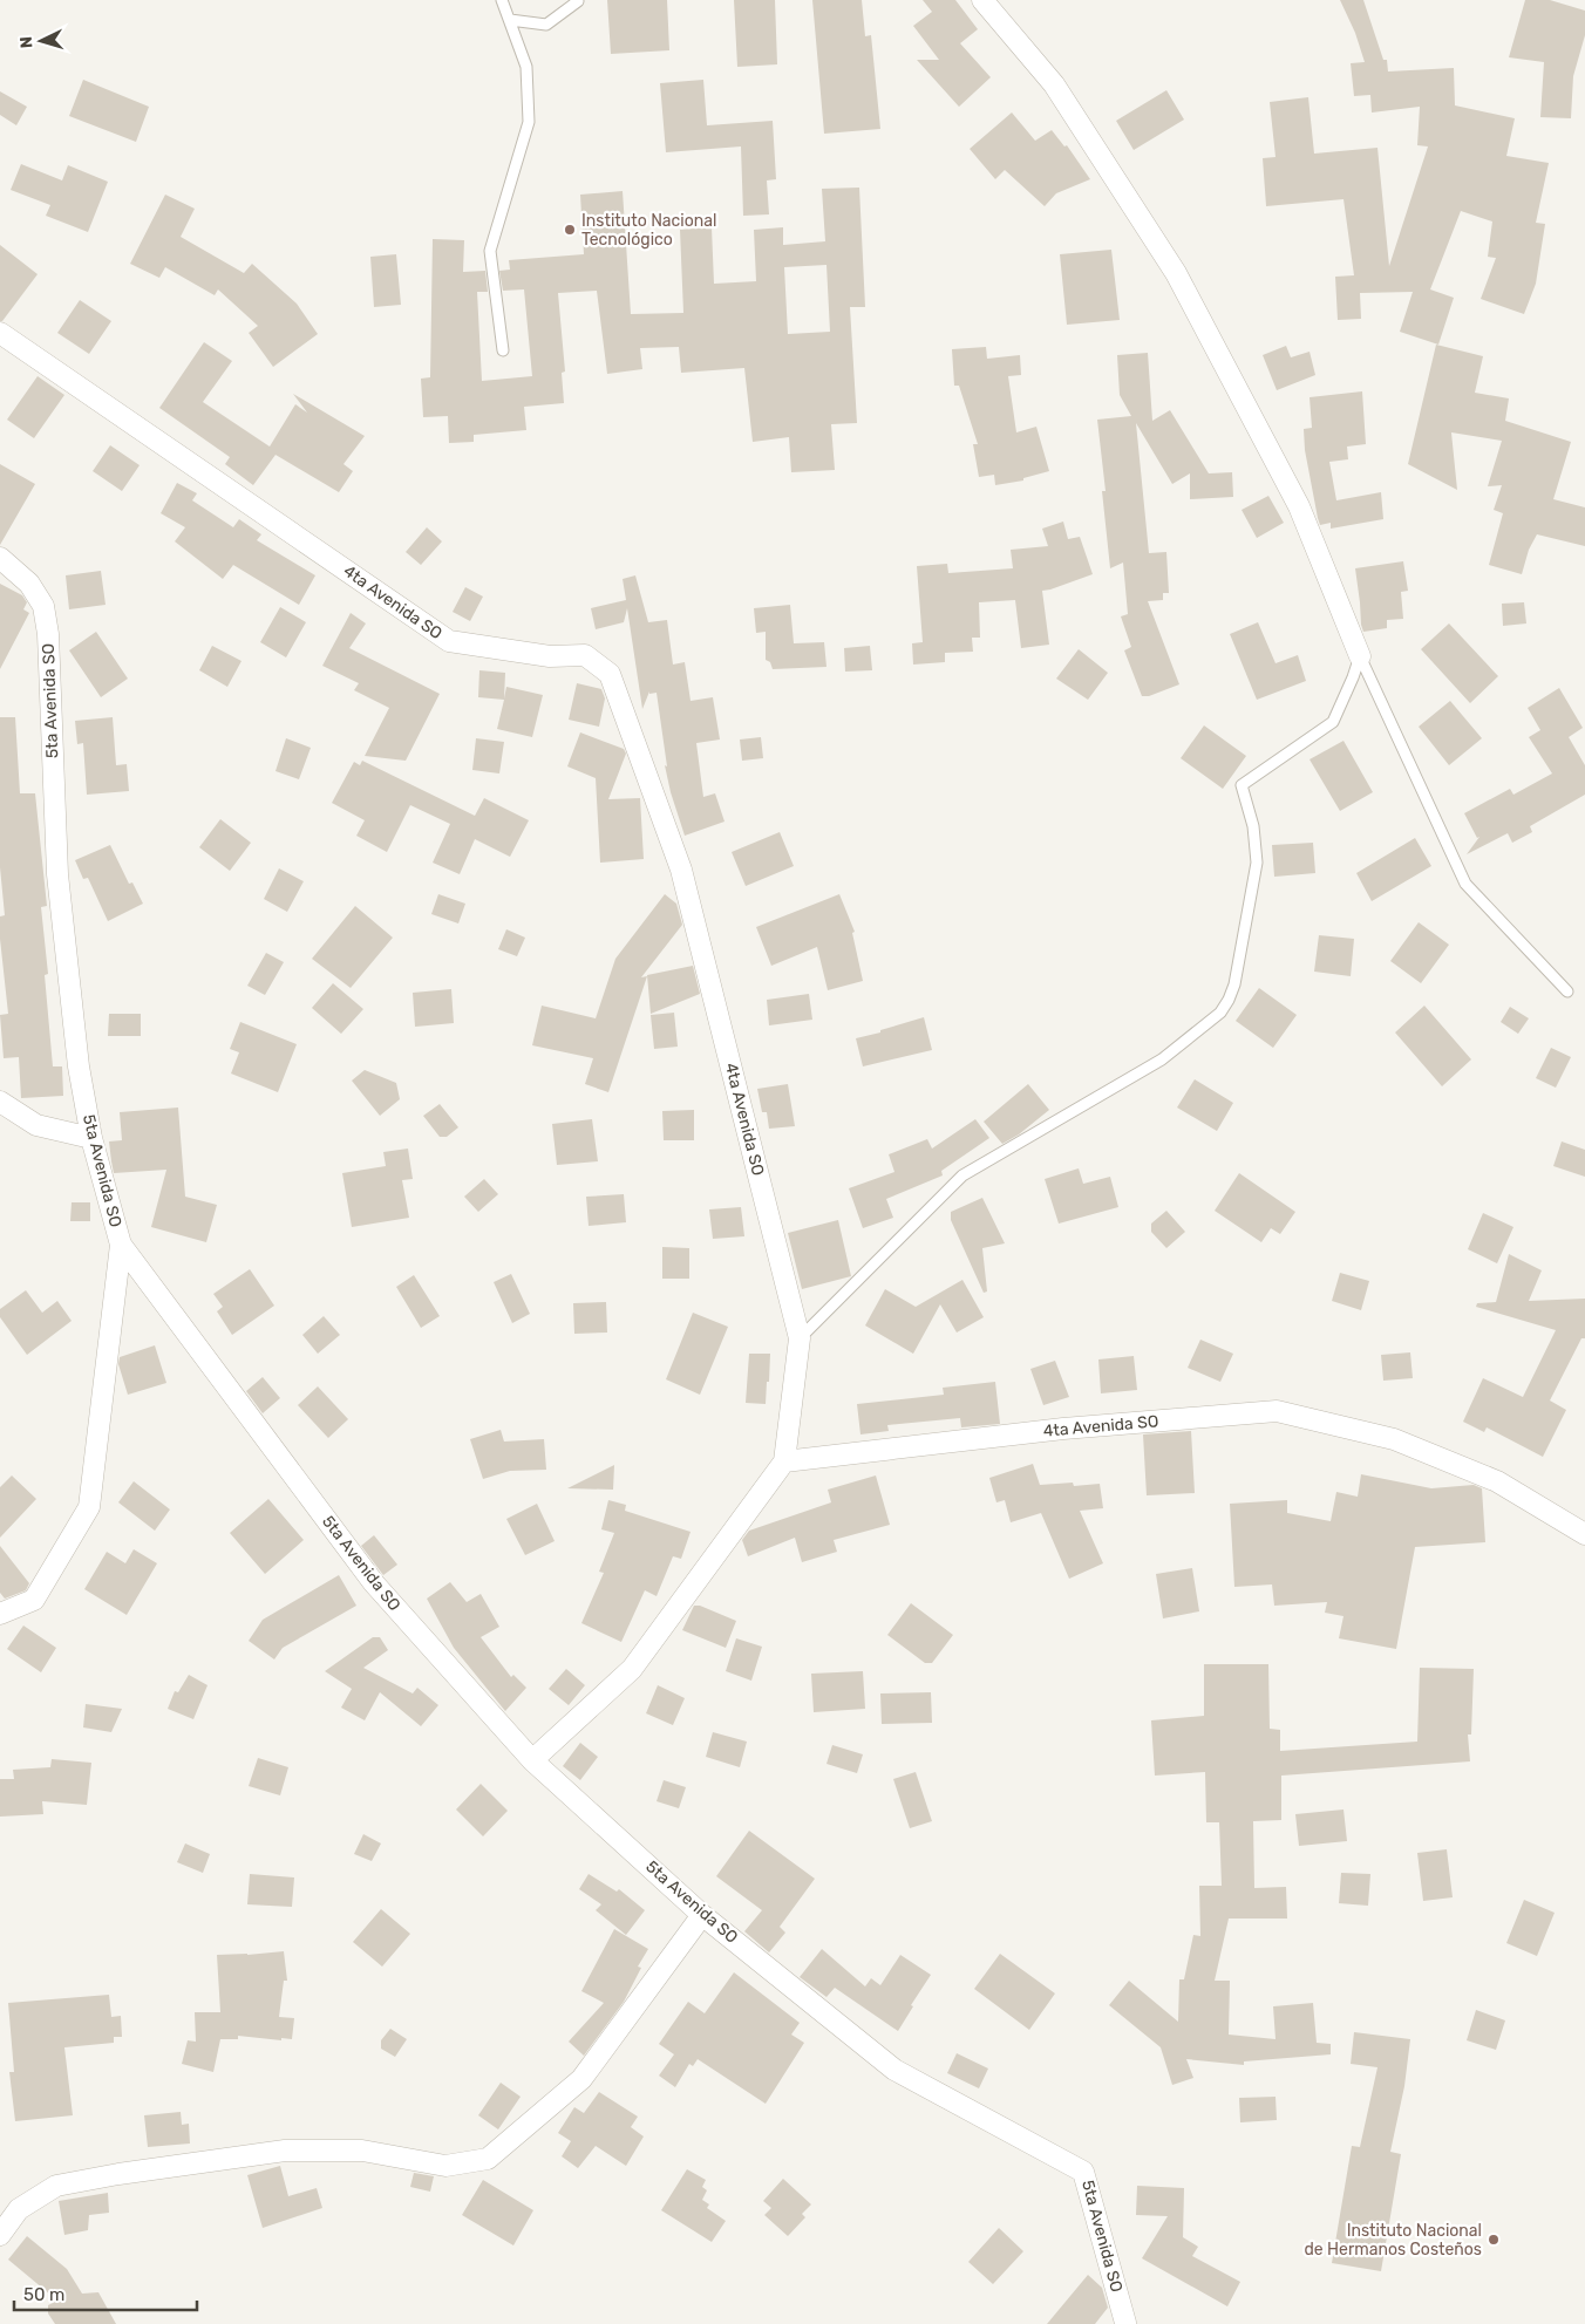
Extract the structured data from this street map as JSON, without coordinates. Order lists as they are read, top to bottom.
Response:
{
  "streets": {
    "street": ["4ta Avenida SO", "5ta Avenida SO"]
  },
  "places": ["Instituto Nacional Tecnológico", "Instituto Nacional de Hermanos Costeños"],
  "scale_bar": "50 m",
  "north": "left"
}
